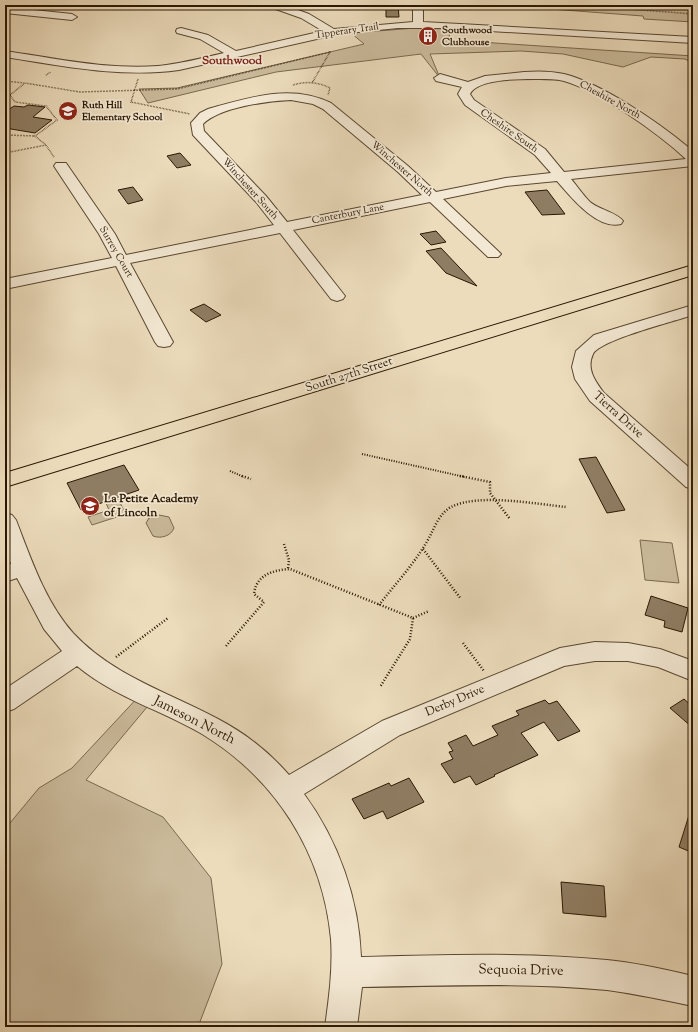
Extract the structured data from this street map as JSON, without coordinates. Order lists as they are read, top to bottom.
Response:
{
  "streets": {
    "main road": ["South 27th Street"],
    "street": [
      "Tipperary Trail",
      "Cheshire North",
      "Cheshire South",
      "Winchester North",
      "Winchester South",
      "Canterbury Lane",
      "Surrey Court",
      "Tierra Drive",
      "Derby Drive",
      "Jameson North",
      "Sequoia Drive"
    ]
  },
  "crossings": [
    ["Cheshire North", "Cheshire South"],
    ["Cheshire South", "Canterbury Lane"],
    ["Winchester North", "Winchester South"],
    ["Winchester North", "Canterbury Lane"],
    ["Winchester South", "Canterbury Lane"],
    ["Canterbury Lane", "Surrey Court"],
    ["Derby Drive", "Jameson North"],
    ["Jameson North", "Sequoia Drive"]
  ],
  "districts": ["Southwood"],
  "places": {
    "building": ["Southwood Clubhouse"],
    "school or university": ["Ruth Hill Elementary School", "La Petite Academy of Lincoln"]
  }
}
